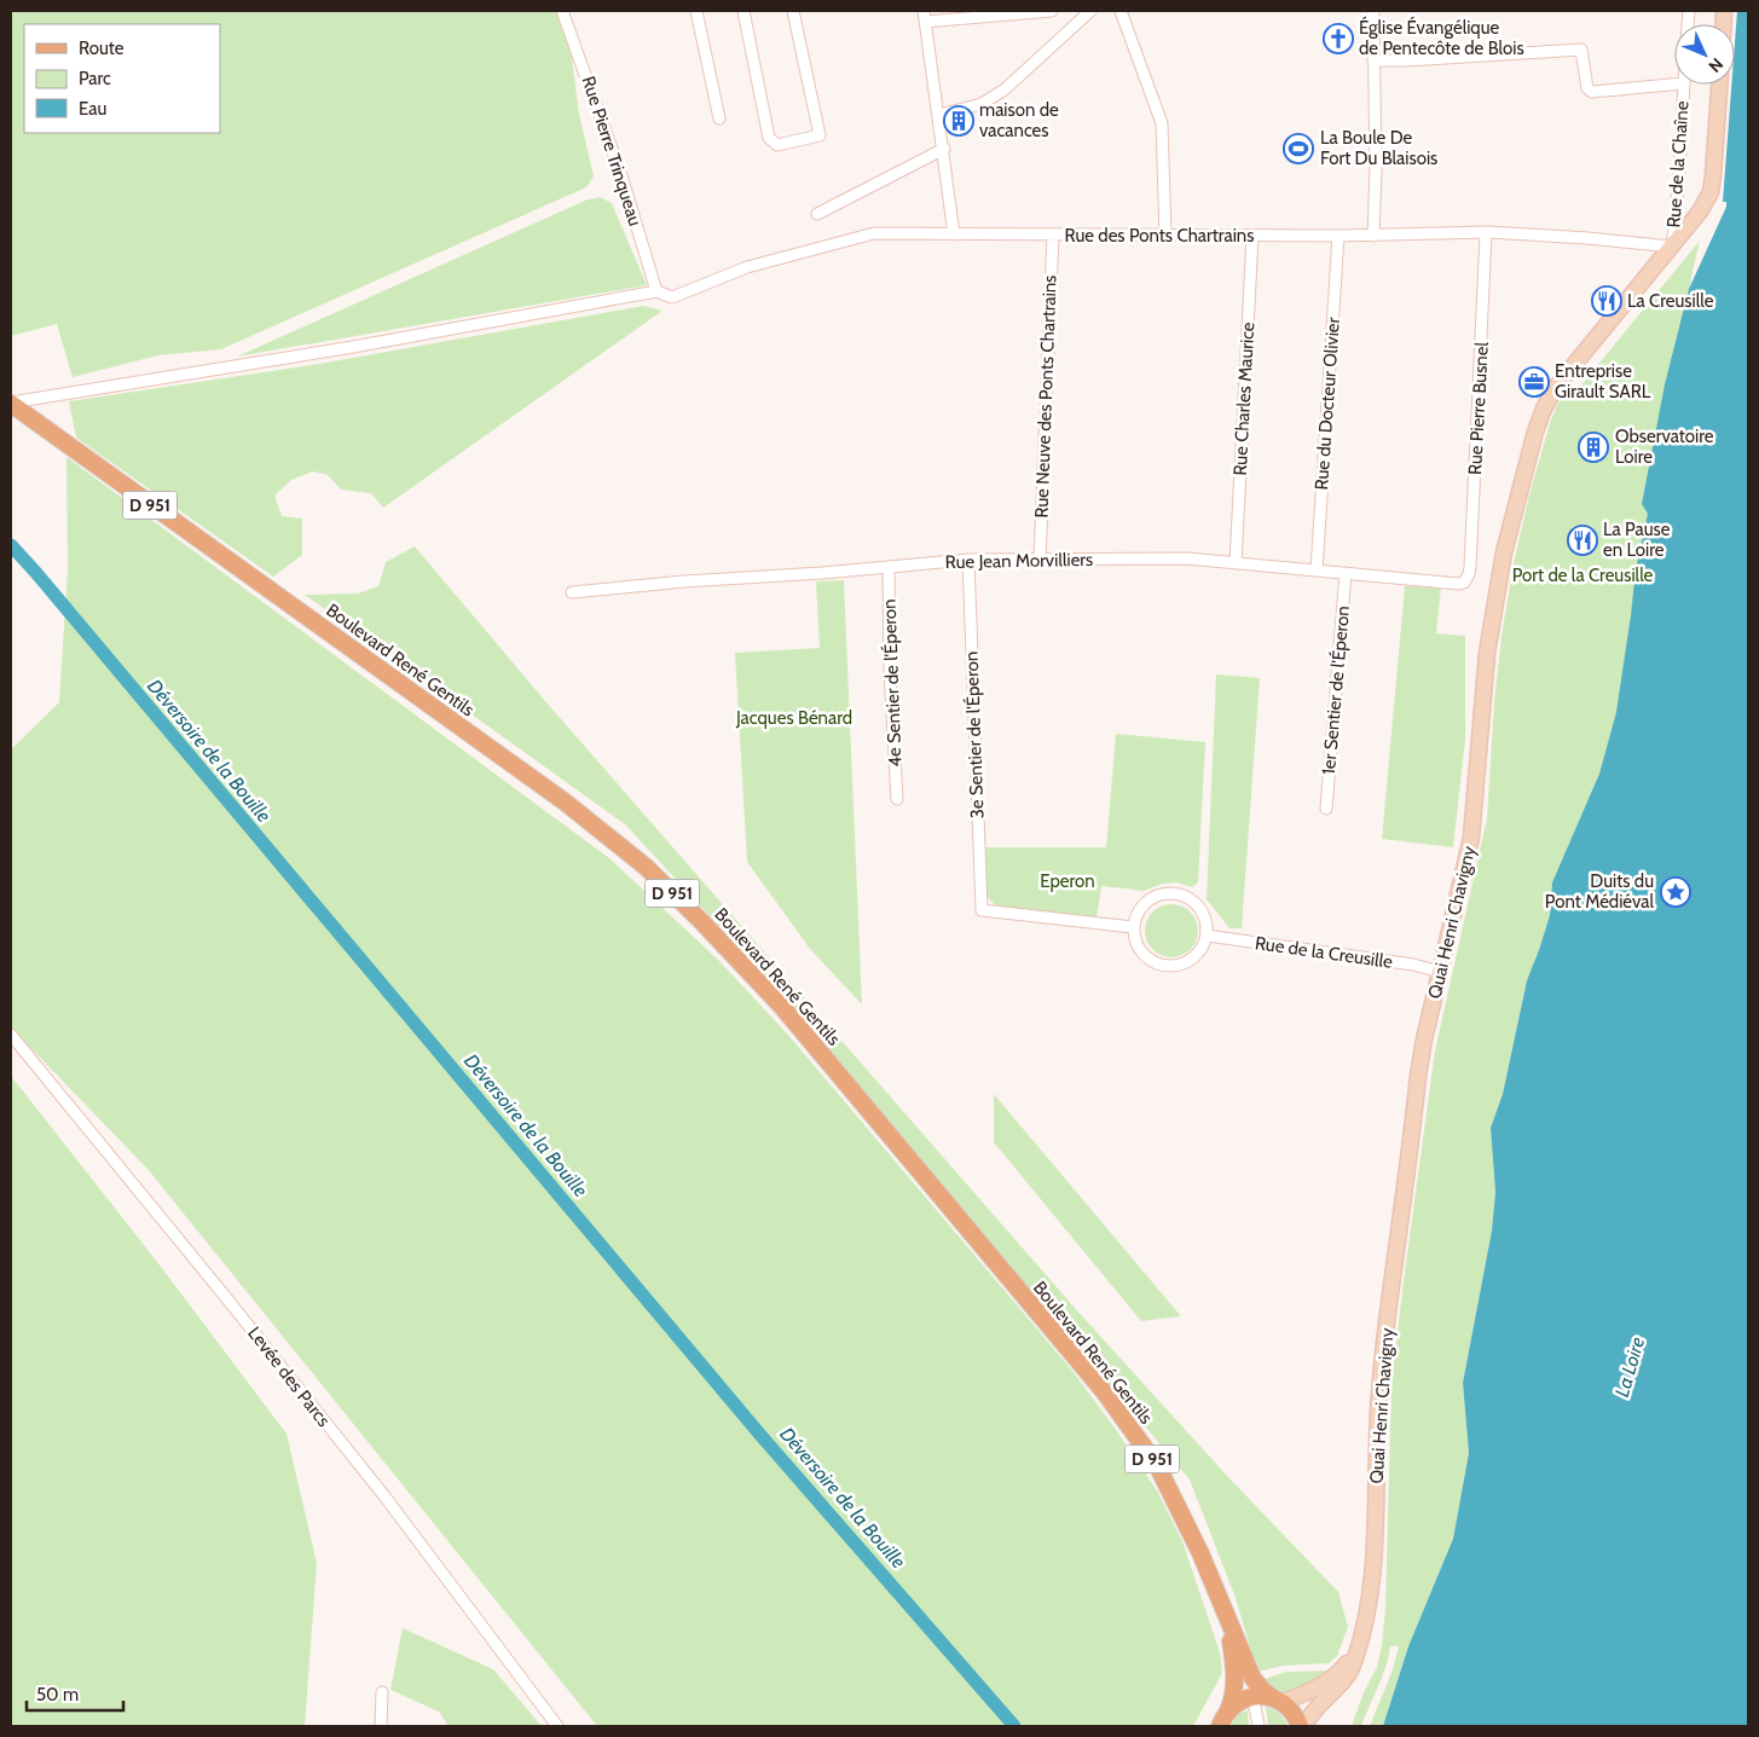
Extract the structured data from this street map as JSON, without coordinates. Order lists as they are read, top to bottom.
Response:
{
  "streets": {
    "main road": ["D 951", "Boulevard René Gentils", "Quai Henri Chavigny"],
    "street": [
      "Rue Pierre Trinqueau",
      "Rue de la Chaîne",
      "Rue des Ponts Chartrains",
      "Rue Neuve des Ponts Chartrains",
      "Rue Charles Maurice",
      "Rue du Docteur Olivier",
      "Rue Pierre Busnel",
      "Rue Jean Morvilliers",
      "4e Sentier de l'Éperon",
      "1er Sentier de l'Éperon",
      "3e Sentier de l'Éperon",
      "Rue de la Creusille",
      "Levée des Parcs"
    ]
  },
  "crossings": [
    ["Rue Pierre Trinqueau", "Rue des Ponts Chartrains"],
    ["Rue de la Chaîne", "Rue des Ponts Chartrains"],
    ["Rue de la Chaîne", "Quai Henri Chavigny"],
    ["Rue des Ponts Chartrains", "Rue Neuve des Ponts Chartrains"],
    ["Rue des Ponts Chartrains", "Rue Charles Maurice"],
    ["Rue des Ponts Chartrains", "Rue du Docteur Olivier"],
    ["Rue des Ponts Chartrains", "Rue Pierre Busnel"],
    ["Rue des Ponts Chartrains", "Boulevard René Gentils"],
    ["Rue des Ponts Chartrains", "Quai Henri Chavigny"],
    ["Rue Neuve des Ponts Chartrains", "Rue Jean Morvilliers"],
    ["Rue Charles Maurice", "Rue Jean Morvilliers"],
    ["Rue du Docteur Olivier", "Rue Jean Morvilliers"],
    ["Rue Pierre Busnel", "Rue Jean Morvilliers"],
    ["Rue Jean Morvilliers", "4e Sentier de l'Éperon"],
    ["Rue Jean Morvilliers", "1er Sentier de l'Éperon"],
    ["Rue Jean Morvilliers", "3e Sentier de l'Éperon"],
    ["3e Sentier de l'Éperon", "Rue de la Creusille"],
    ["Quai Henri Chavigny", "Rue de la Creusille"]
  ],
  "water": ["Déversoire de la Bouille", "La Loire"],
  "parks": ["Port de la Creusille", "Jacques Bénard", "Eperon"],
  "places": {
    "church": ["Église Évangélique de Pentecôte de Blois"],
    "building": ["maison de vacances", "Observatoire Loire"],
    "sports": ["La Boule De Fort Du Blaisois"],
    "restaurant": ["La Creusille", "La Pause en Loire"],
    "office": ["Entreprise Girault SARL"],
    "place": ["Duits du Pont Médiéval"]
  },
  "legend": ["Route", "Parc", "Eau"],
  "scale_bar": "50 m",
  "north": "bottom right"
}
